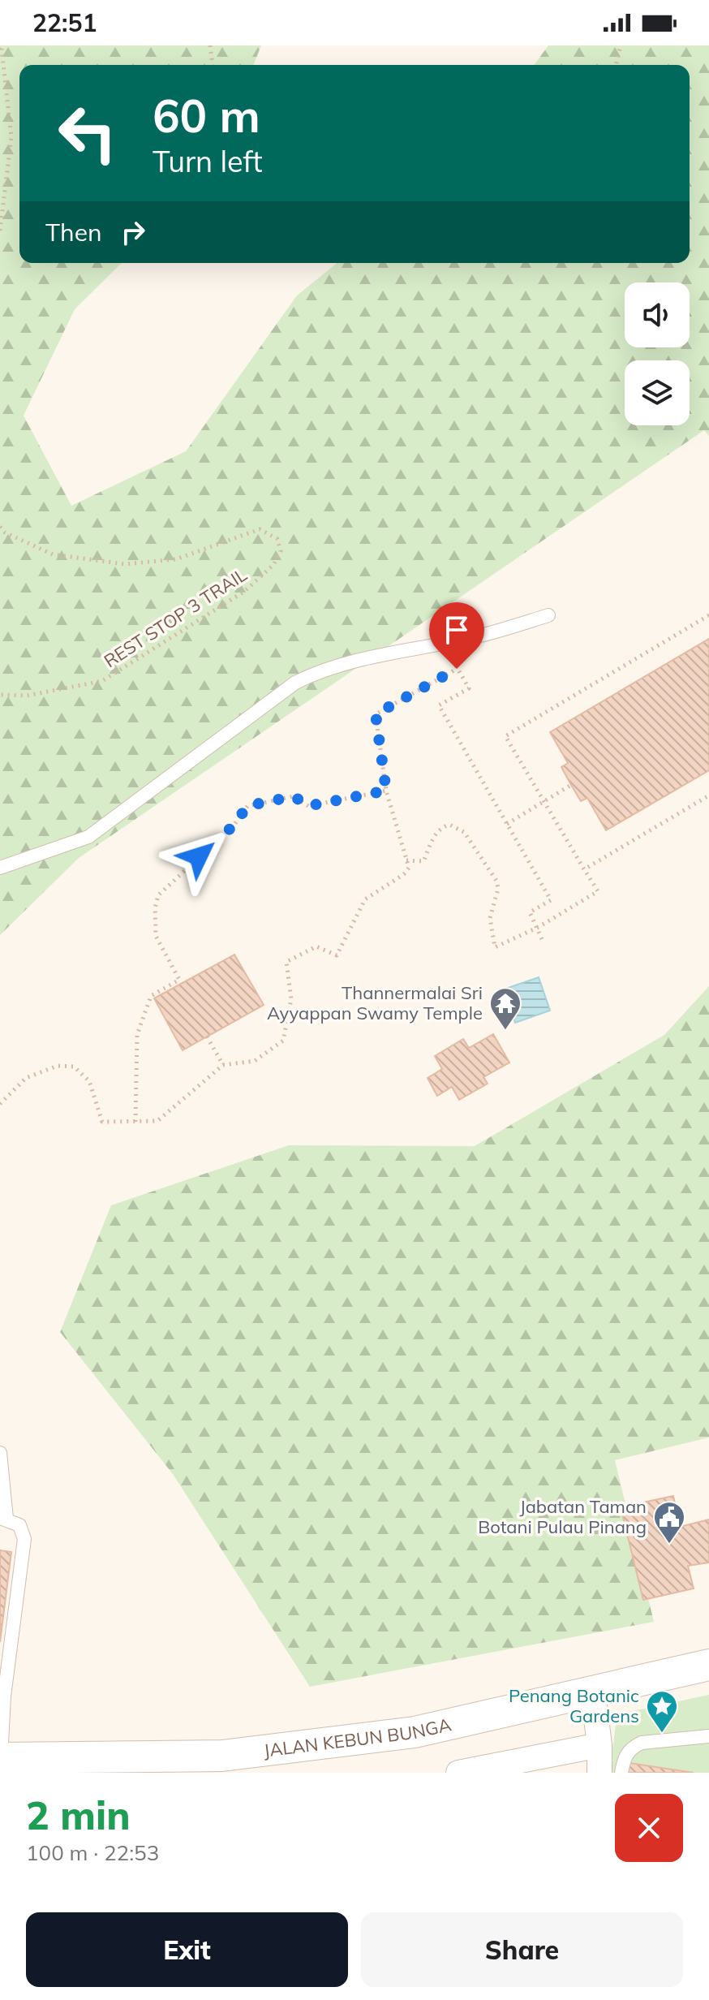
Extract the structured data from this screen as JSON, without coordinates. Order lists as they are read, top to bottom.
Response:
{
  "streets": {
    "street": ["JALAN KEBUN BUNGA"],
    "path": ["REST STOP 3 TRAIL"]
  },
  "places": {
    "temple": ["Thannermalai Sri Ayyappan Swamy Temple"],
    "public building": ["Jabatan Taman Botani Pulau Pinang"],
    "place": ["Penang Botanic Gardens"]
  },
  "page": {
    "status": "22:51",
    "turn": ["60 m", "Turn left"],
    "then": "Then",
    "heading": ["2 min", "100 m · 22:53"],
    "buttons": ["Exit", "Share"]
  }
}
